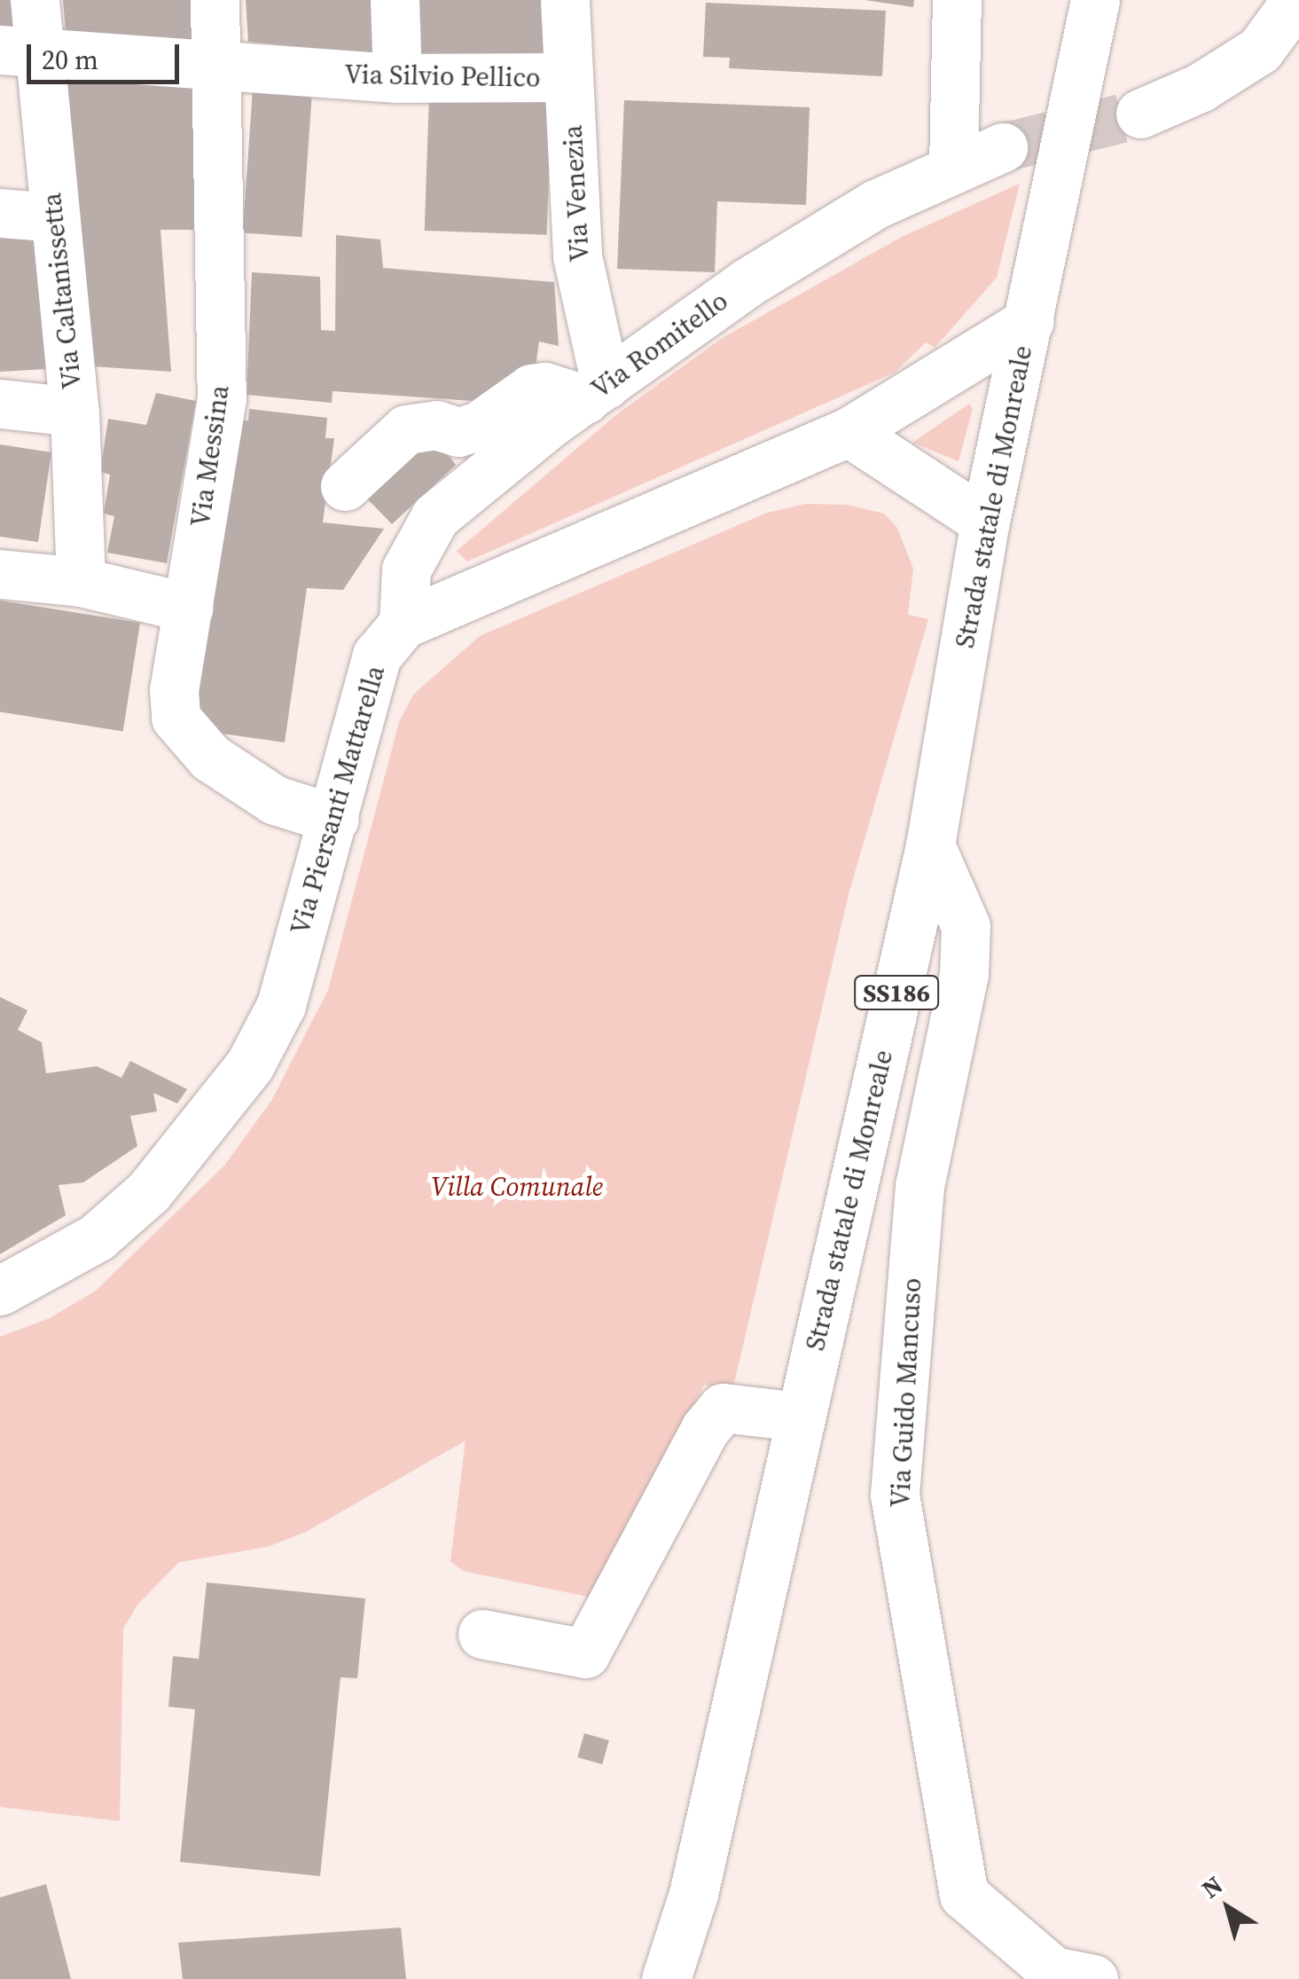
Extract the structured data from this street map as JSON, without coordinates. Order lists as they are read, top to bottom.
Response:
{
  "streets": {
    "street": [
      "Via Silvio Pellico",
      "Via Venezia",
      "Via Caltanissetta",
      "Via Romitello",
      "Via Messina",
      "Strada statale di Monreale",
      "Via Piersanti Mattarella",
      "SS186",
      "Via Guido Mancuso"
    ]
  },
  "crossings": [
    ["Via Silvio Pellico", "Via Venezia"],
    ["Via Silvio Pellico", "Via Caltanissetta"],
    ["Via Silvio Pellico", "Via Messina"],
    ["Via Venezia", "Via Romitello"],
    ["Via Romitello", "Via Piersanti Mattarella"],
    ["Via Messina", "Via Piersanti Mattarella"],
    ["Strada statale di Monreale", "Via Piersanti Mattarella"],
    ["Strada statale di Monreale", "Via Guido Mancuso"]
  ],
  "parks": ["Villa Comunale"],
  "scale_bar": "20 m",
  "north": "top left"
}
